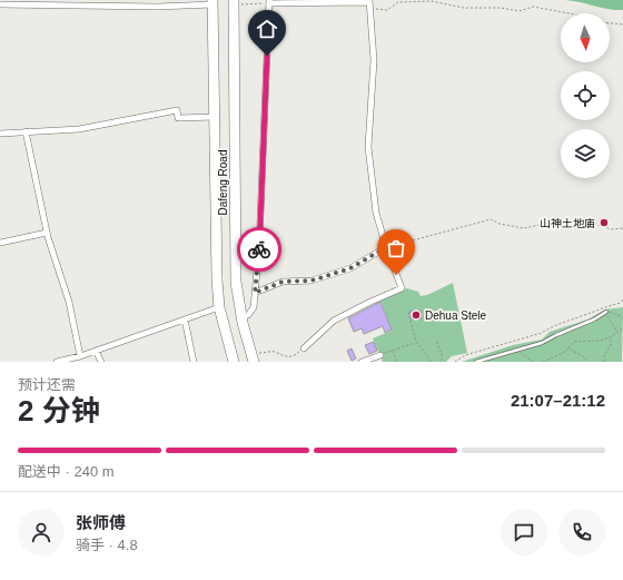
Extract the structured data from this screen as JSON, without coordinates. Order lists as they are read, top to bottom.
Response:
{
  "streets": {
    "highway": ["Dafeng Road"]
  },
  "places": ["山神土地庙", "Dehua Stele"],
  "north": "bottom",
  "page": {
    "heading": ["2 分钟", "预计还需", "21:07–21:12"],
    "panel": ["张师傅", "骑手 · 4.8"],
    "bar": "配送中 · 240 m"
  }
}
